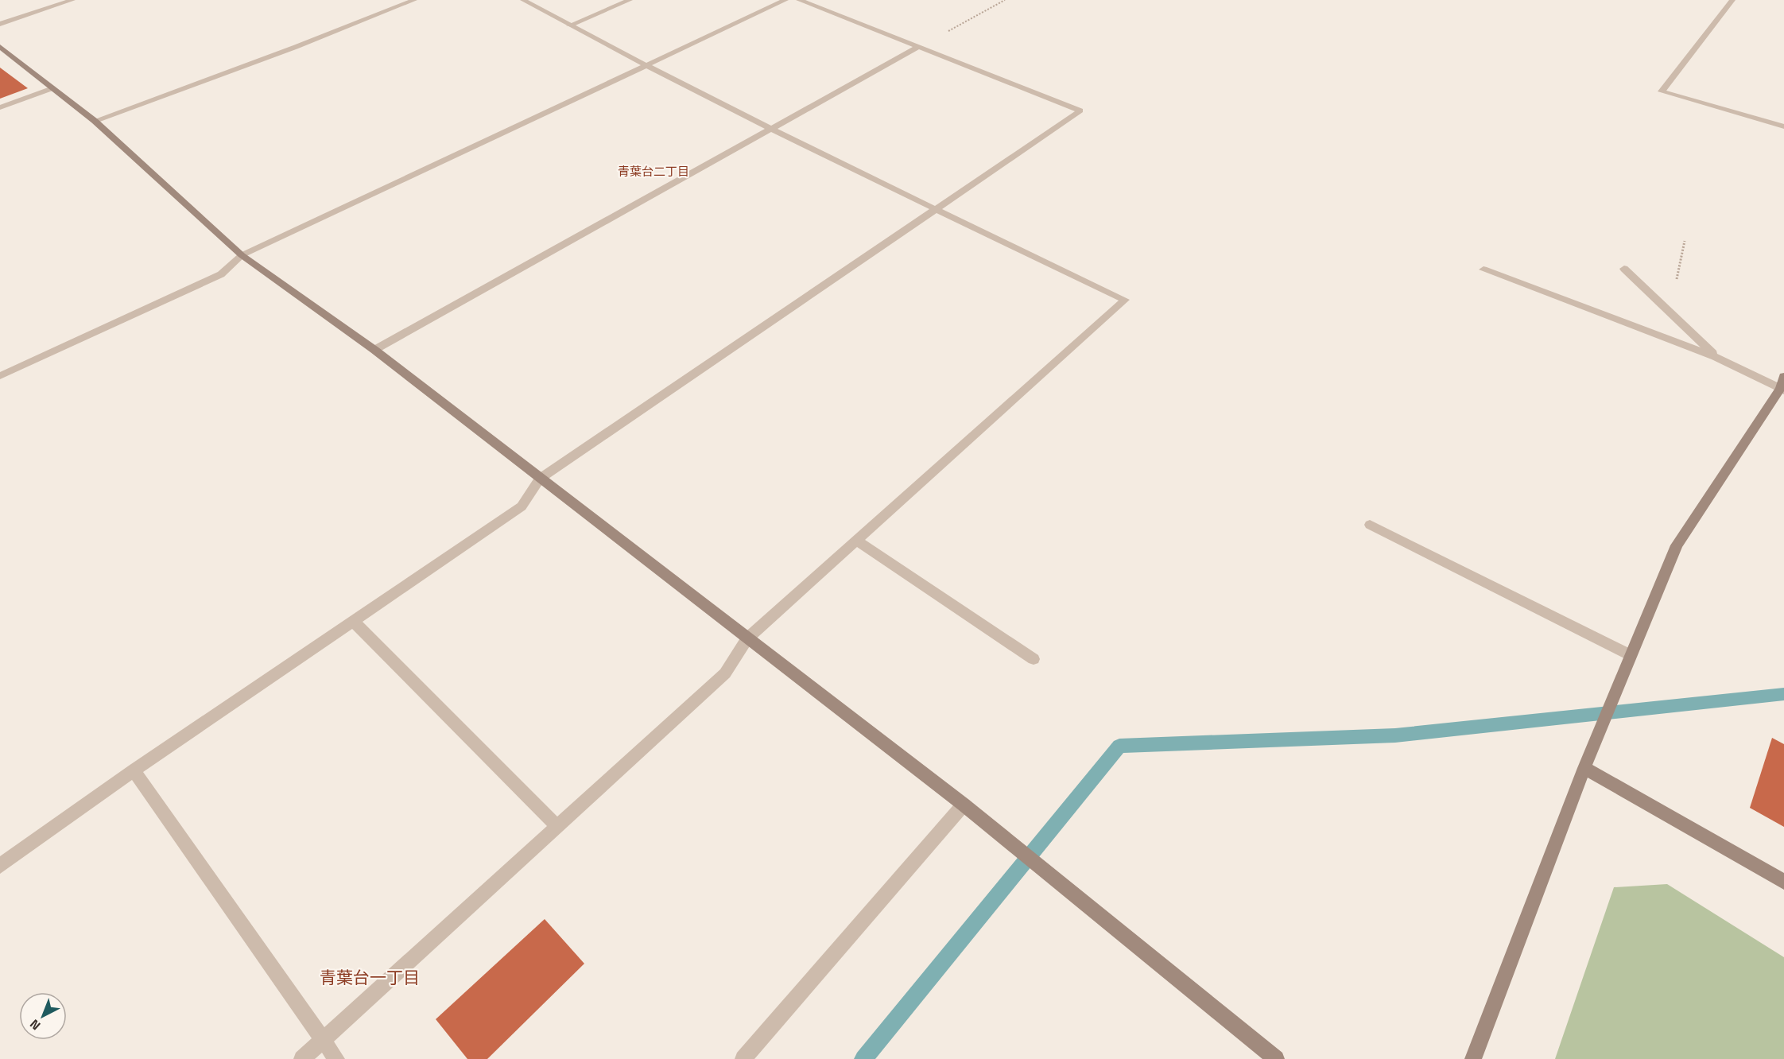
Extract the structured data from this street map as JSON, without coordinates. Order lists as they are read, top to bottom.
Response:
{
  "districts": ["青葉台二丁目", "青葉台一丁目"],
  "north": "bottom left"
}
